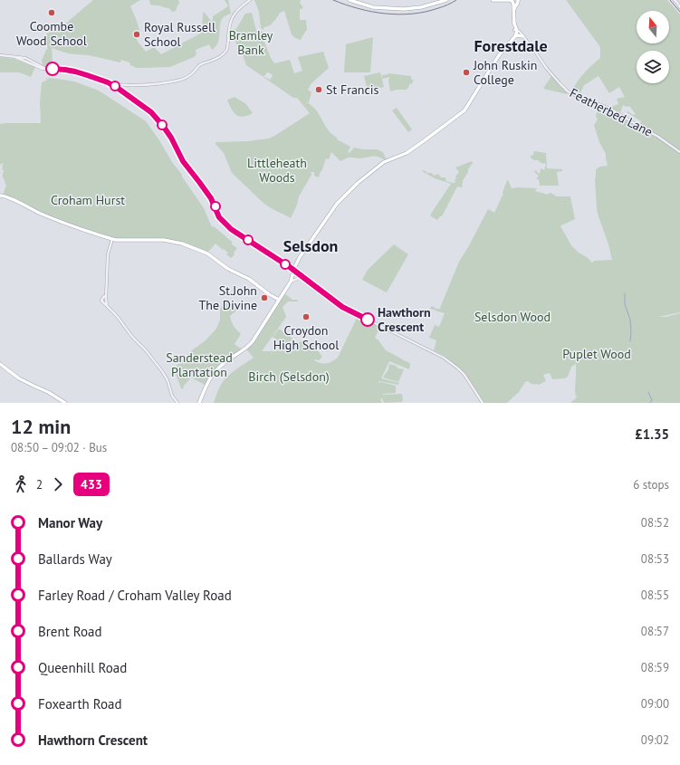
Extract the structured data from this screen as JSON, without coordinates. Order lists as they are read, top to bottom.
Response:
{
  "streets": {
    "street": ["Featherbed Lane"]
  },
  "districts": ["Forestdale", "Selsdon"],
  "parks": [
    "Bramley Bank",
    "Littleheath Woods",
    "Croham Hurst",
    "Selsdon Wood",
    "Puplet Wood",
    "Sanderstead Plantation",
    "Birch (Selsdon)"
  ],
  "places": [
    "Coombe Wood School",
    "Royal Russell School",
    "John Ruskin College",
    "St Francis",
    "St.John The Divine",
    "Croydon High School",
    "Hawthorn Crescent"
  ],
  "lines": ["bus line 433"],
  "north": "top",
  "page": {
    "heading": ["12 min", "08:50 – 09:02 · Bus", "£1.35"],
    "legs": ["2", "433", "6 stops"],
    "list": [
      {
        "name": "Manor Way",
        "value": "08:52"
      },
      {
        "name": "Ballards Way",
        "value": "08:53"
      },
      {
        "name": "Farley Road / Croham Valley Road",
        "value": "08:55"
      },
      {
        "name": "Brent Road",
        "value": "08:57"
      },
      {
        "name": "Queenhill Road",
        "value": "08:59"
      },
      {
        "name": "Foxearth Road",
        "value": "09:00"
      },
      {
        "name": "Hawthorn Crescent",
        "value": "09:02"
      }
    ]
  }
}
